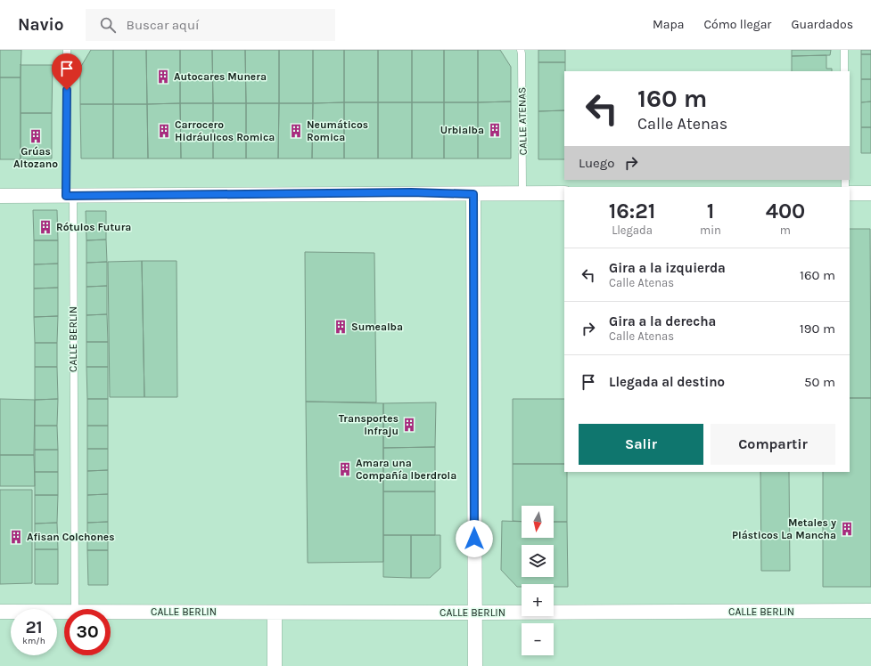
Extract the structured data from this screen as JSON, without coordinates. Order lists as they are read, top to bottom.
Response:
{
  "streets": {
    "street": ["CALLE BERLIN"],
    "lane": ["CALLE ATENAS"]
  },
  "places": {
    "building": [
      "Autocares Munera",
      "Urbialba",
      "Carrocero Hidráulicos Romica",
      "Neumáticos Romica",
      "Grúas Altozano",
      "Rótulos Futura",
      "Sumealba",
      "Transportes Infraju",
      "Amara una Compañía Iberdrola",
      "Metales y Plásticos La Mancha",
      "Afisan Colchones"
    ]
  },
  "north": "bottom",
  "page": {
    "header": "Navio",
    "search": "Buscar aquí",
    "nav": ["Mapa", "Cómo llegar", "Guardados"],
    "turn": ["160 m", "Calle Atenas"],
    "then": "Luego",
    "eta": [
      "16:21",
      "Llegada",
      "1",
      "min",
      "400",
      "m"
    ],
    "list": [
      {
        "name": "Gira a la izquierda",
        "note": "Calle Atenas",
        "value": "160 m"
      },
      {
        "name": "Gira a la derecha",
        "note": "Calle Atenas",
        "value": "190 m"
      },
      {
        "name": "Llegada al destino",
        "value": "50 m"
      }
    ],
    "buttons": ["Salir", "Compartir"],
    "map_buttons": ["+", "−"],
    "speed": "21 km/h",
    "limit": "30"
  }
}
